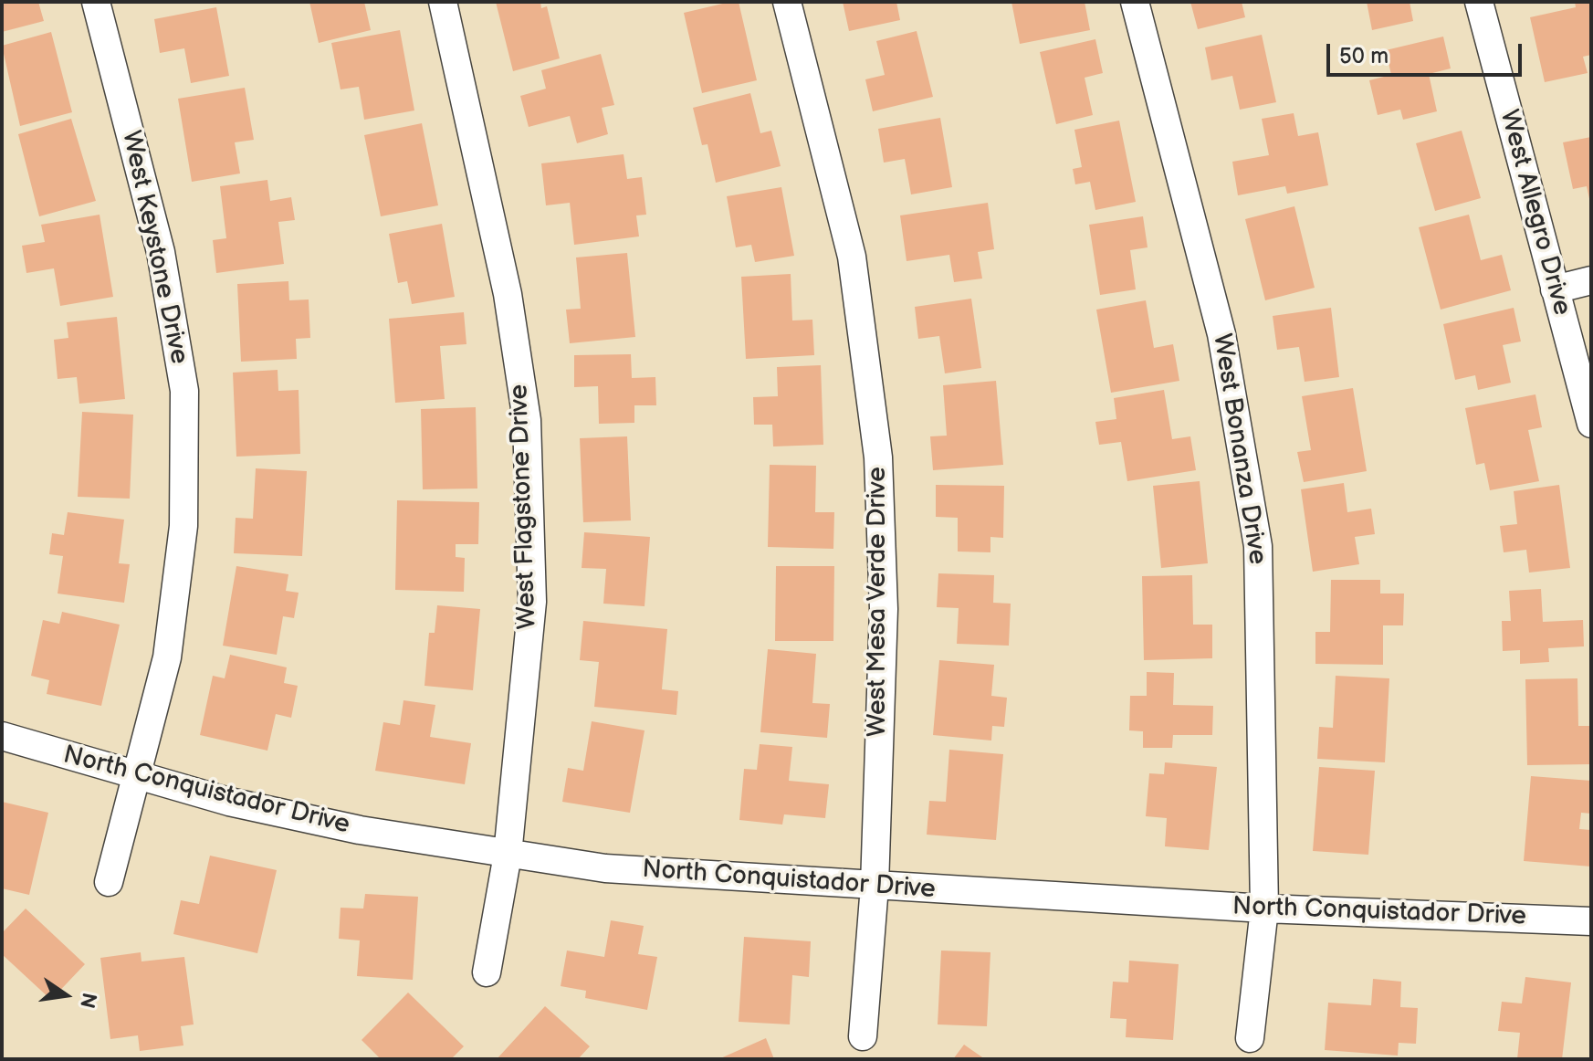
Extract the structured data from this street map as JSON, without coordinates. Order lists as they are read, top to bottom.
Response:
{
  "streets": {
    "street": [
      "West Allegro Drive",
      "West Keystone Drive",
      "West Bonanza Drive",
      "West Flagstone Drive",
      "West Mesa Verde Drive",
      "North Conquistador Drive"
    ]
  },
  "crossings": [
    ["West Keystone Drive", "North Conquistador Drive"],
    ["West Bonanza Drive", "North Conquistador Drive"],
    ["West Flagstone Drive", "North Conquistador Drive"],
    ["West Mesa Verde Drive", "North Conquistador Drive"]
  ],
  "scale_bar": "50 m",
  "north": "right"
}
